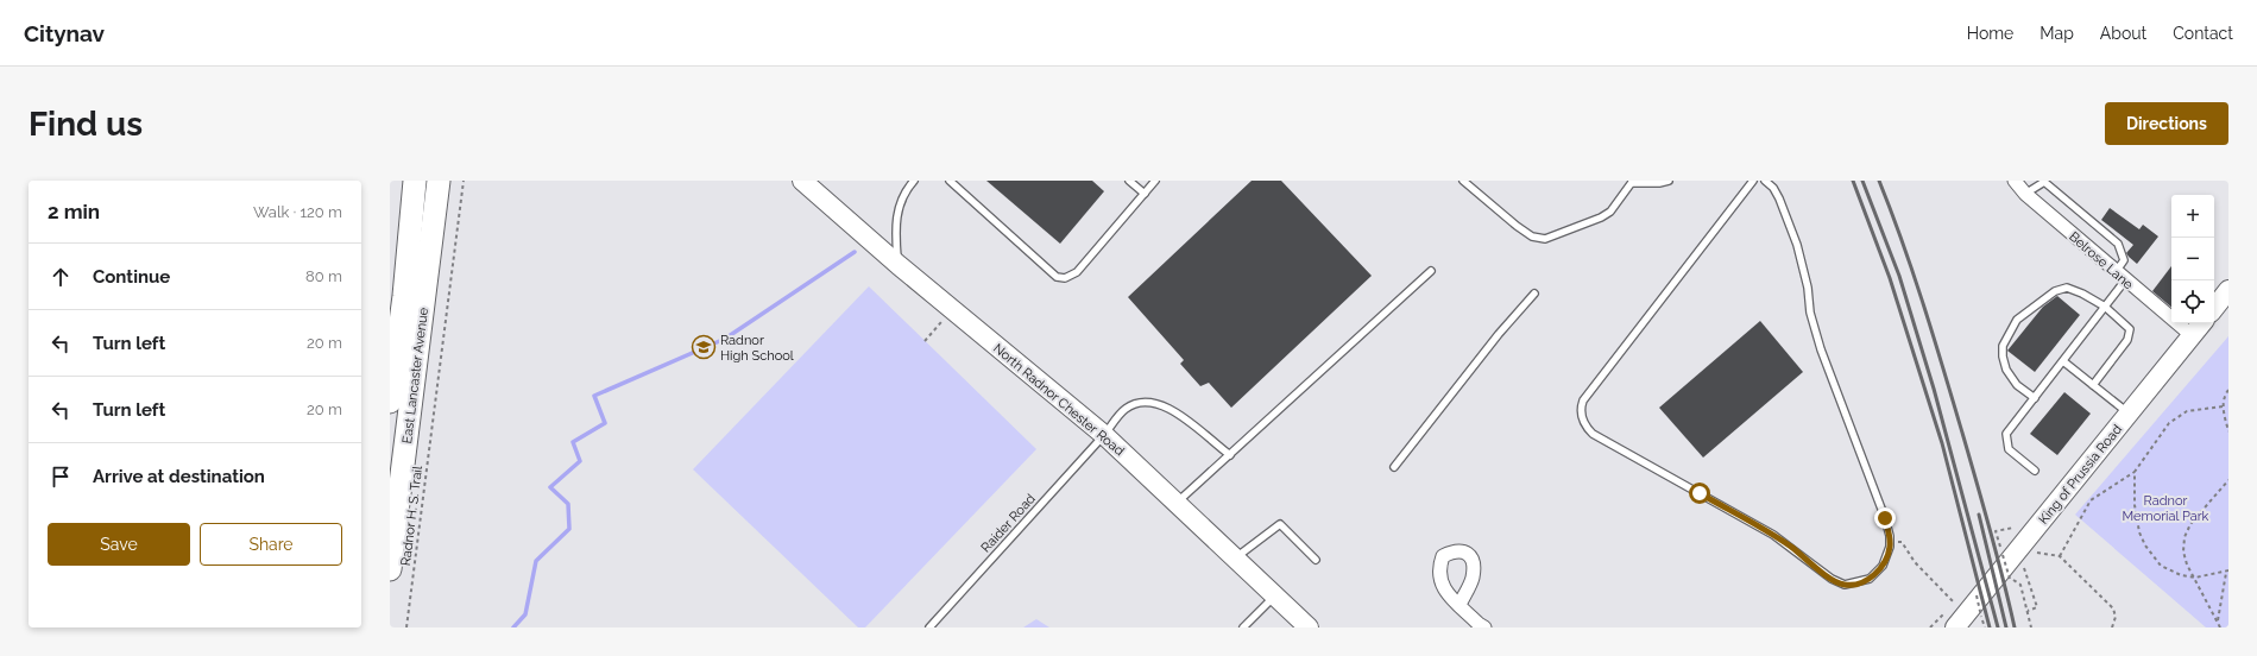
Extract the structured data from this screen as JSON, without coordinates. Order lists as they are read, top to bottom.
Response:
{
  "streets": {
    "highway": ["East Lancaster Avenue"],
    "main road": ["North Radnor Chester Road", "King of Prussia Road"],
    "street": ["Belrose Lane"],
    "lane": ["Raider Road"],
    "path": ["Radnor H. S. Trail"]
  },
  "crossings": [
    ["Belrose Lane", "King of Prussia Road"],
    ["North Radnor Chester Road", "Raider Road"]
  ],
  "parks": ["Radnor Memorial Park"],
  "places": {
    "school or university": ["Radnor High School"]
  },
  "page": {
    "header": "Citynav",
    "nav": [
      "Home",
      "Map",
      "About",
      "Contact"
    ],
    "buttons": [
      "Directions",
      ["Save", "Share"]
    ],
    "title": "Find us",
    "heading": ["2 min", "Walk · 120 m"],
    "map_buttons": ["+", "−"],
    "list": [
      ["Continue", "80 m"],
      ["Turn left", "20 m"],
      ["Turn left", "20 m"],
      "Arrive at destination"
    ]
  }
}
